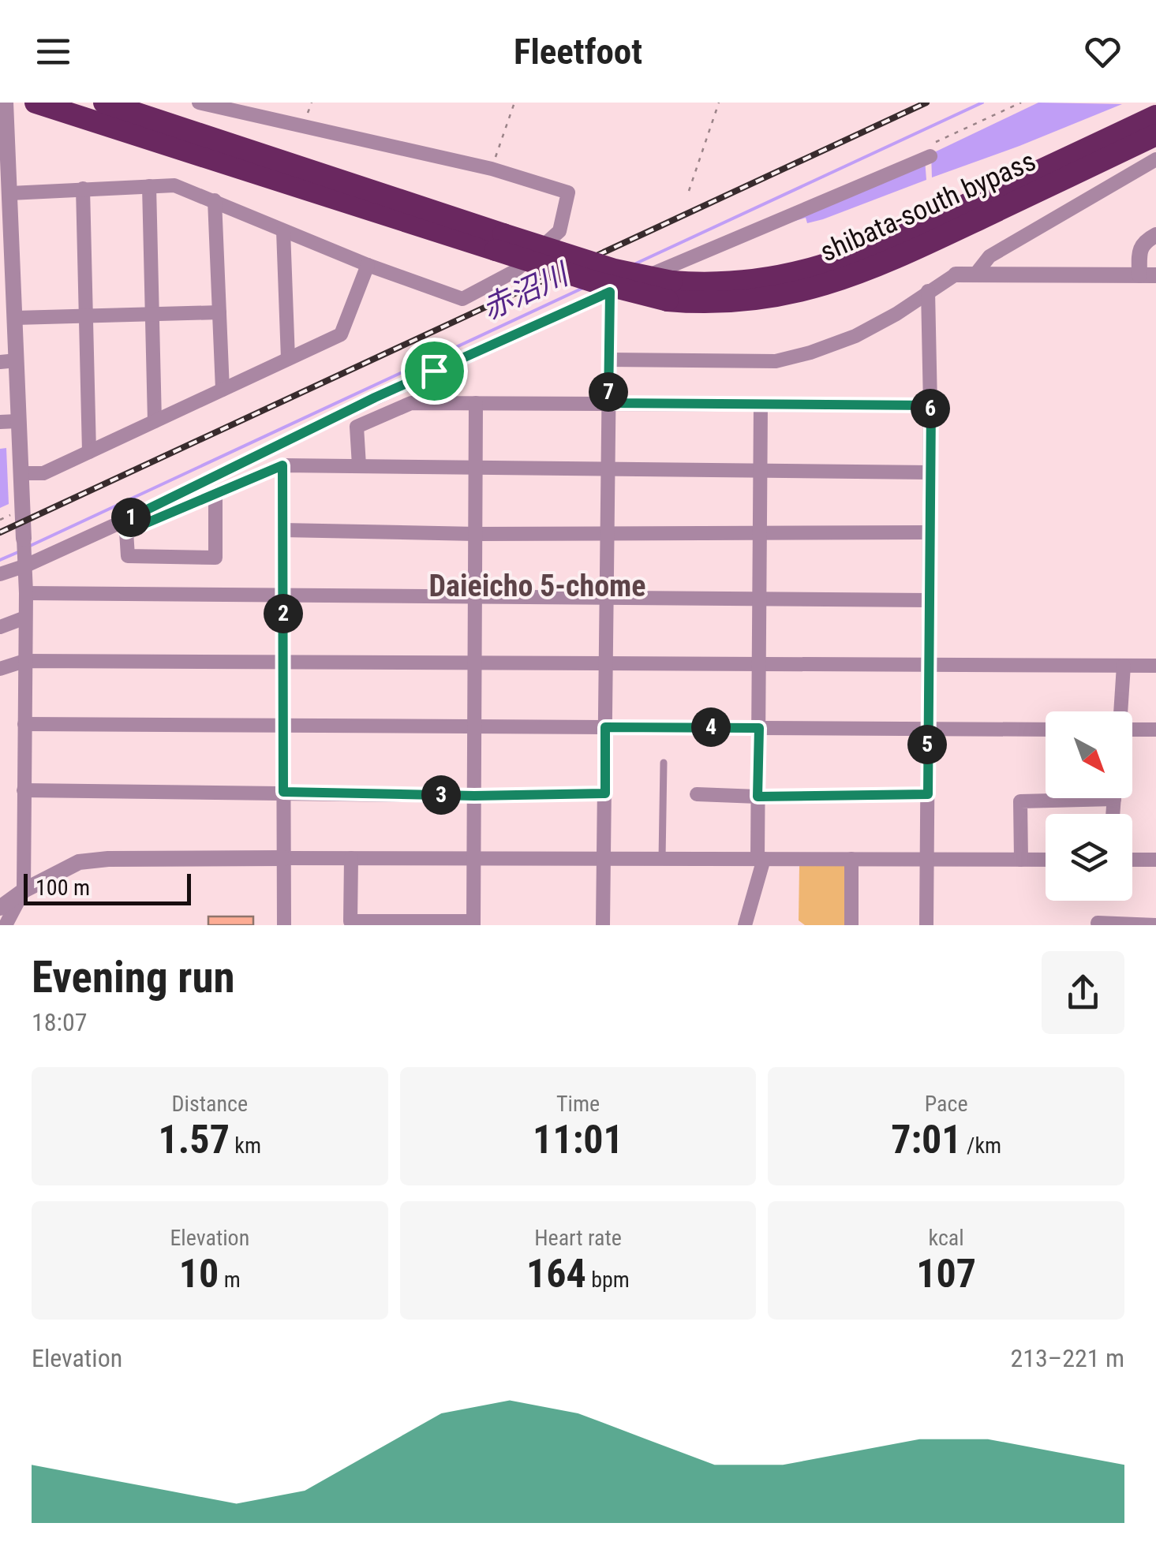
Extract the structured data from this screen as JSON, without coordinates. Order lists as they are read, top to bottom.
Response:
{
  "streets": {
    "highway": ["shibata-south bypass"]
  },
  "districts": ["Daieicho 5-chome"],
  "water": ["赤沼川"],
  "scale_bar": "100 m",
  "north": "bottom right",
  "page": {
    "header": "Fleetfoot",
    "pins": [
      "7",
      "6",
      "1",
      "2",
      "4",
      "5",
      "3"
    ],
    "scale": "100 m",
    "heading": ["Evening run", "18:07"],
    "stats": [
      ["Distance", "1.57 km"],
      ["Time", "11:01"],
      ["Pace", "7:01 /km"],
      ["Elevation", "10 m"],
      ["Heart rate", "164 bpm"],
      ["kcal", "107"]
    ],
    "chart": ["Elevation", "213–221 m"]
  }
}
